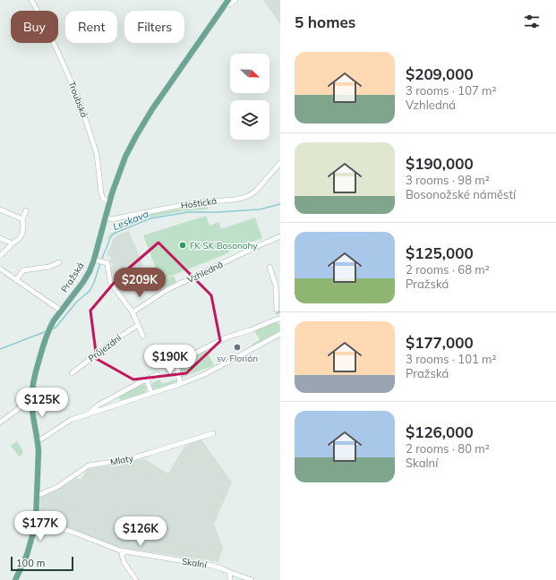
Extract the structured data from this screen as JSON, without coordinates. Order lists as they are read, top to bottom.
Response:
{
  "streets": {
    "main road": ["Pražská"],
    "street": [
      "Troubská",
      "Hoštická",
      "Vzhledná",
      "Průjezdní",
      "Mlaty",
      "Skalní"
    ]
  },
  "crossings": [
    ["Troubská", "Pražská"],
    ["Hoštická", "Pražská"],
    ["Pražská", "Mlaty"],
    ["Pražská", "Skalní"]
  ],
  "water": ["Leskava"],
  "places": ["FK SK Bosonohy", "sv. Florián"],
  "scale_bar": "100 m",
  "north": "right",
  "page": {
    "heading": "5 homes",
    "chip": ["Buy", "Rent", "Filters"],
    "list": [
      {
        "name": "$209,000",
        "note": "3 rooms · 107 m² · Vzhledná"
      },
      {
        "name": "$190,000",
        "note": "3 rooms · 98 m² · Bosonožské náměstí"
      },
      {
        "name": "$125,000",
        "note": "2 rooms · 68 m² · Pražská"
      },
      {
        "name": "$177,000",
        "note": "3 rooms · 101 m² · Pražská"
      },
      {
        "name": "$126,000",
        "note": "2 rooms · 80 m² · Skalní"
      }
    ],
    "price": [
      "$209K",
      "$190K",
      "$125K",
      "$177K",
      "$126K"
    ],
    "scale": "100 m"
  }
}
